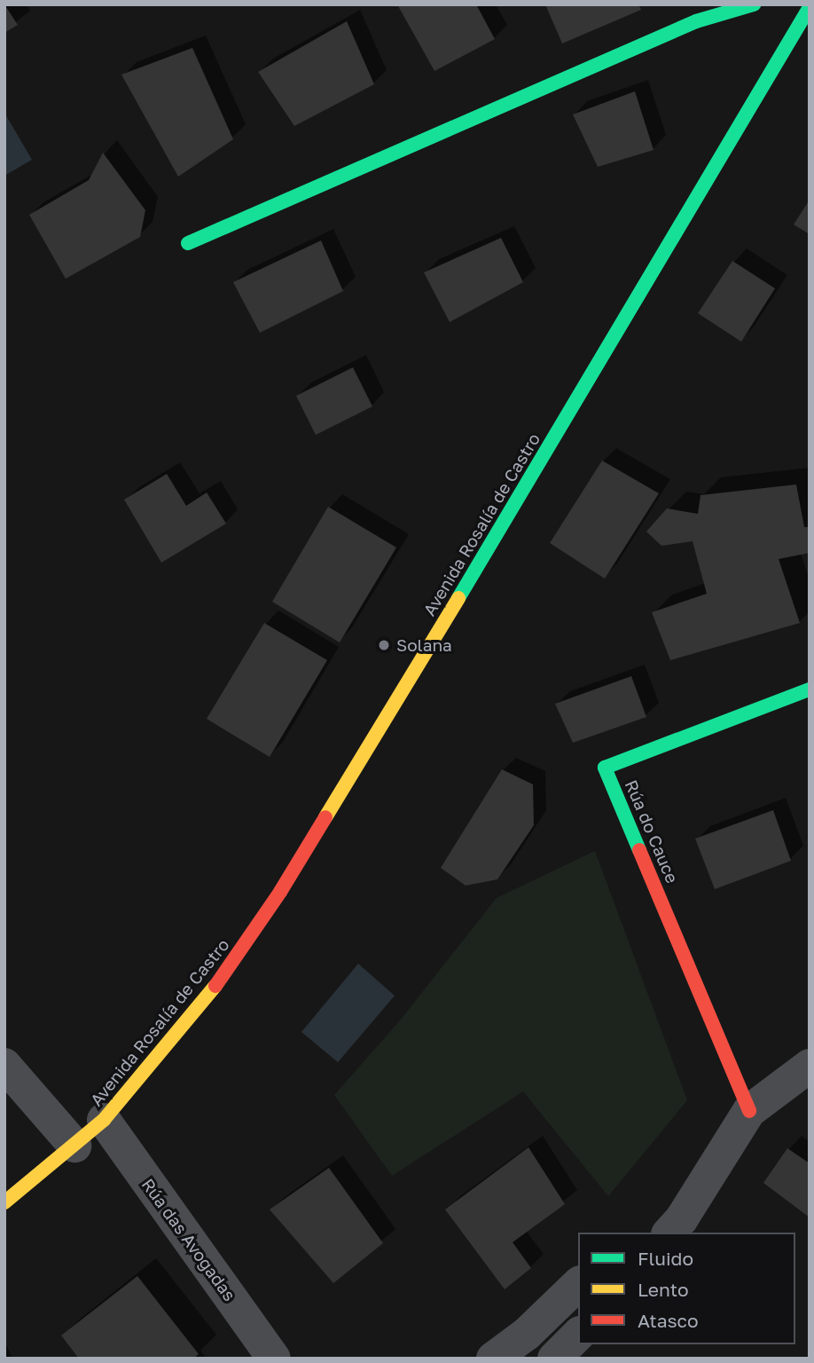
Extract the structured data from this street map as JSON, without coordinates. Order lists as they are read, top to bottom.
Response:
{
  "streets": {
    "street": ["Avenida Rosalía de Castro", "Rúa do Cauce", "Rúa das Avogadas"]
  },
  "crossings": [
    ["Avenida Rosalía de Castro", "Rúa das Avogadas"]
  ],
  "places": ["Solana"],
  "legend": ["Fluido", "Lento", "Atasco"]
}
